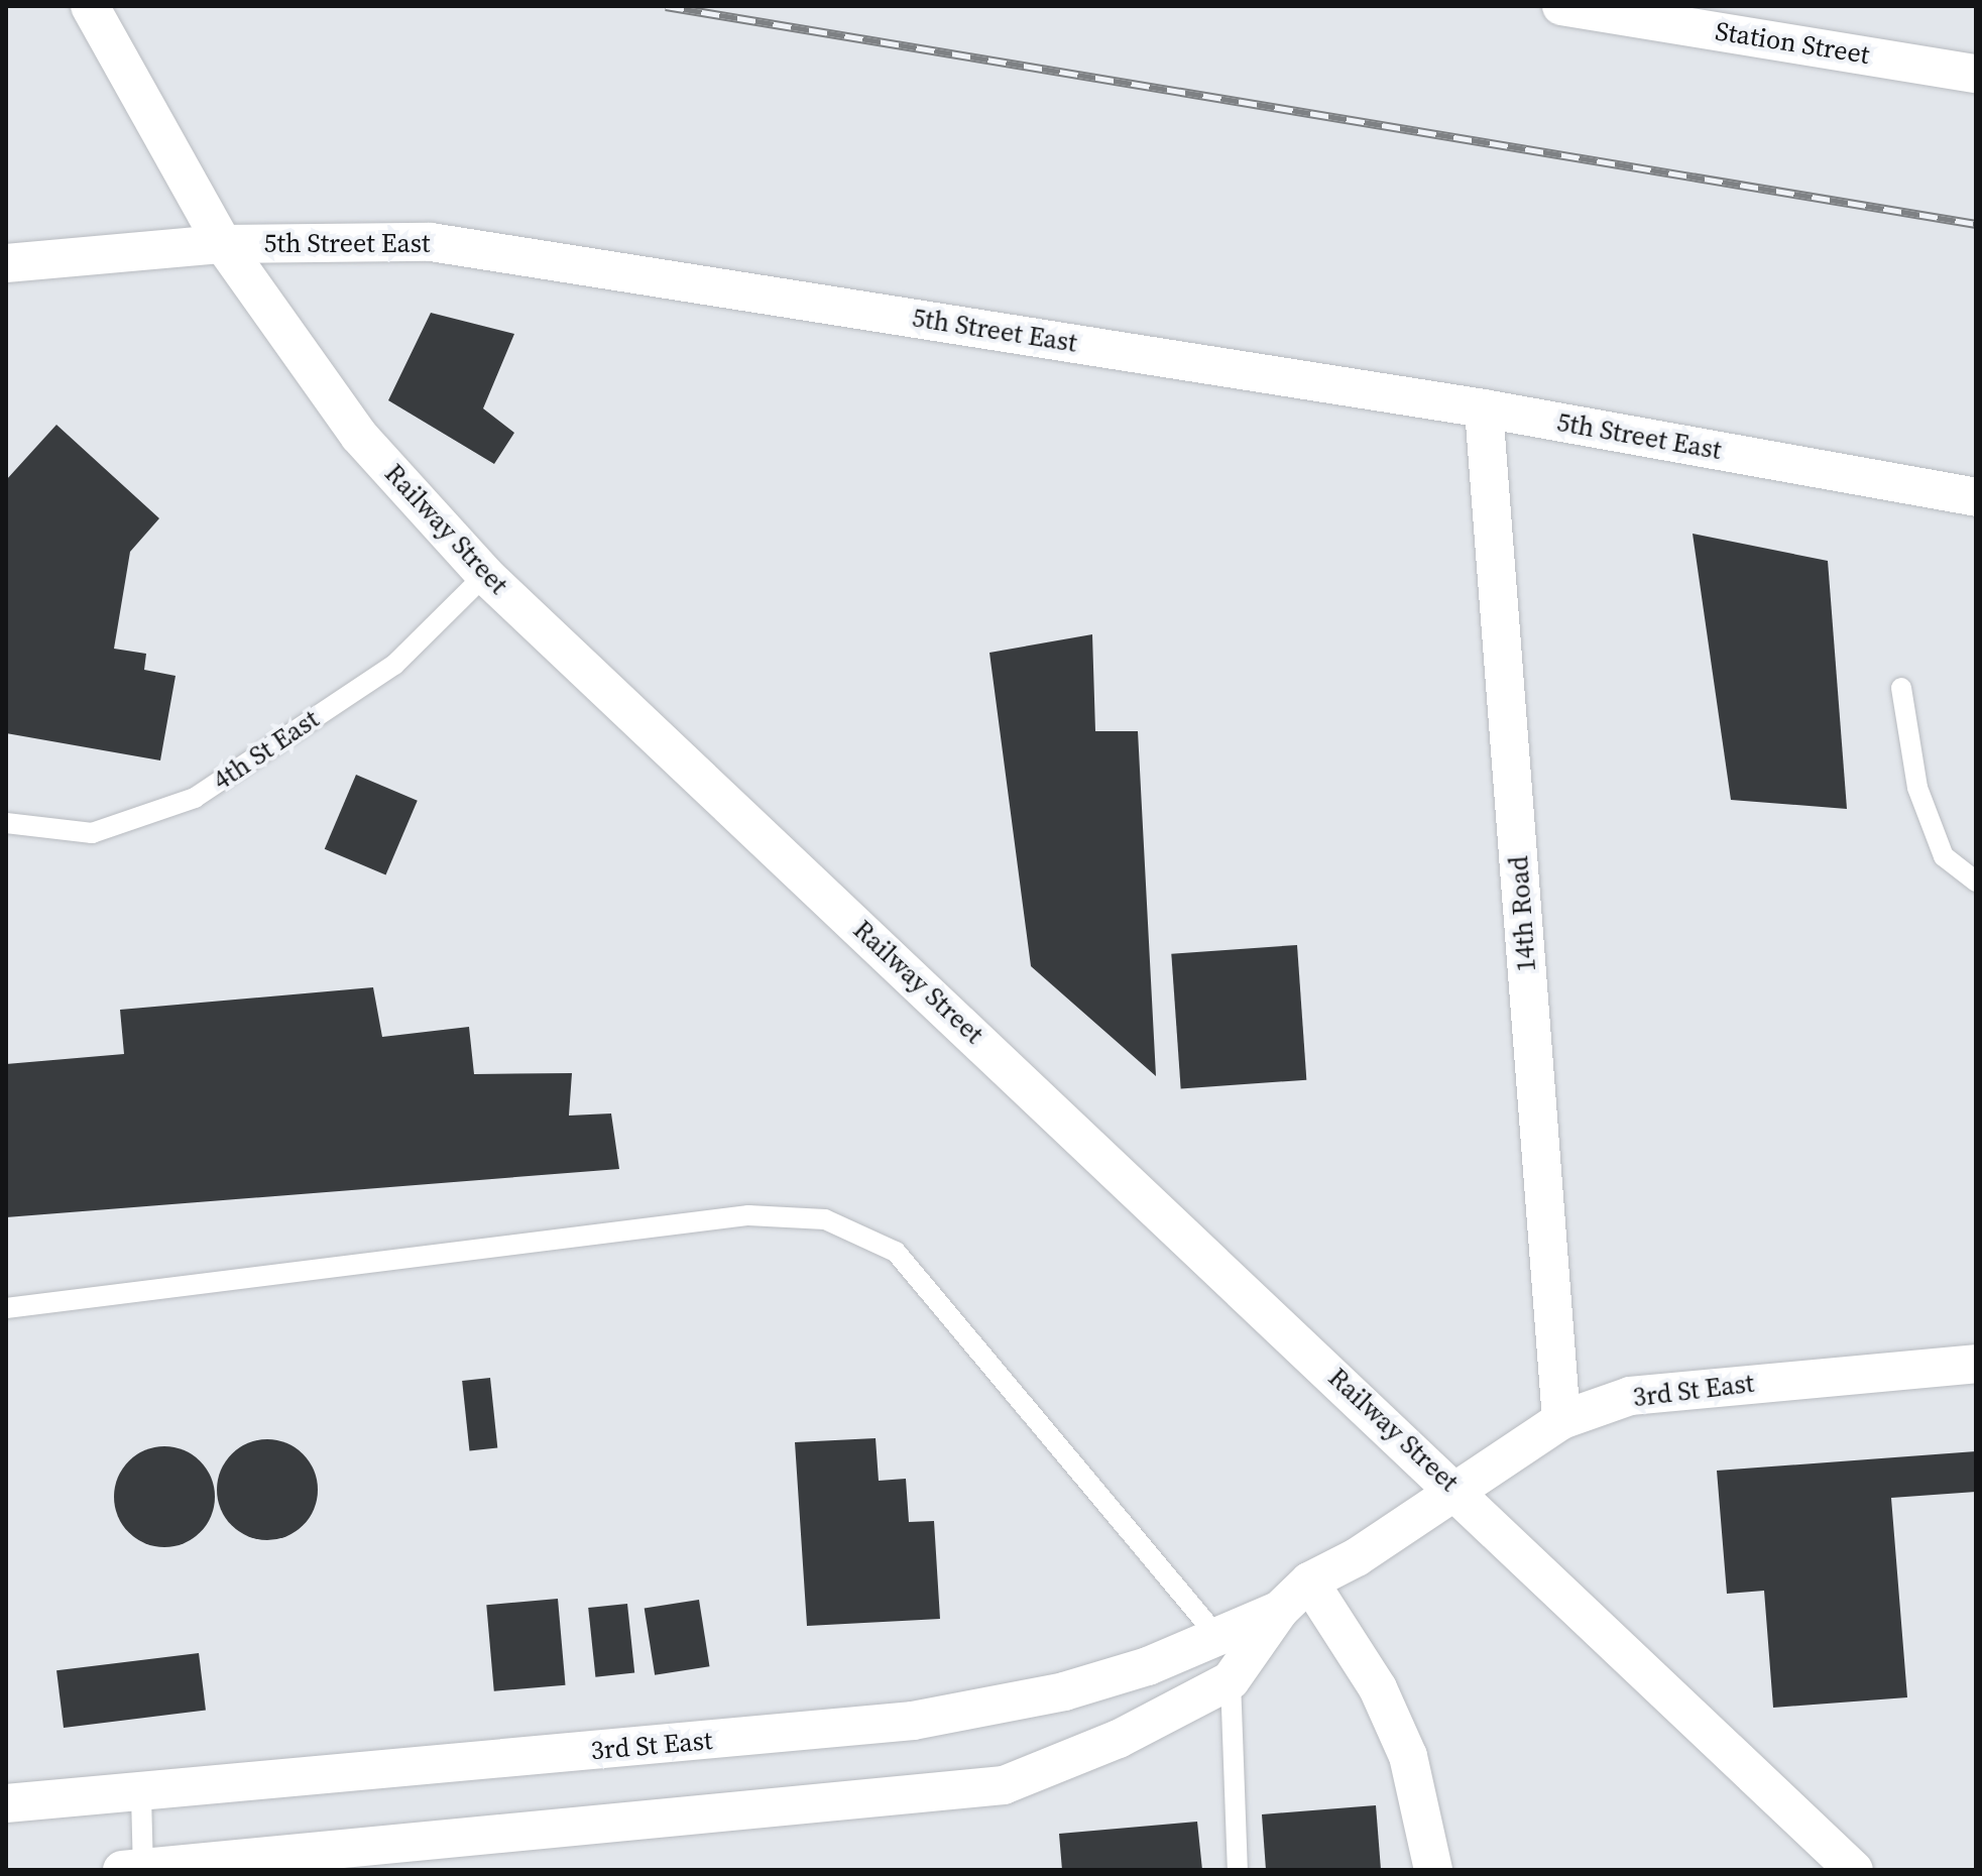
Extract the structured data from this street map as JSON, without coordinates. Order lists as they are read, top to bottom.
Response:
{
  "streets": {
    "street": [
      "Station Street",
      "5th Street East",
      "Railway Street",
      "14th Road",
      "3rd St East"
    ],
    "lane": ["4th St East"]
  },
  "crossings": [
    ["5th Street East", "Railway Street"],
    ["5th Street East", "14th Road"],
    ["Railway Street", "4th St East"],
    ["Railway Street", "3rd St East"],
    ["14th Road", "3rd St East"]
  ]
}
